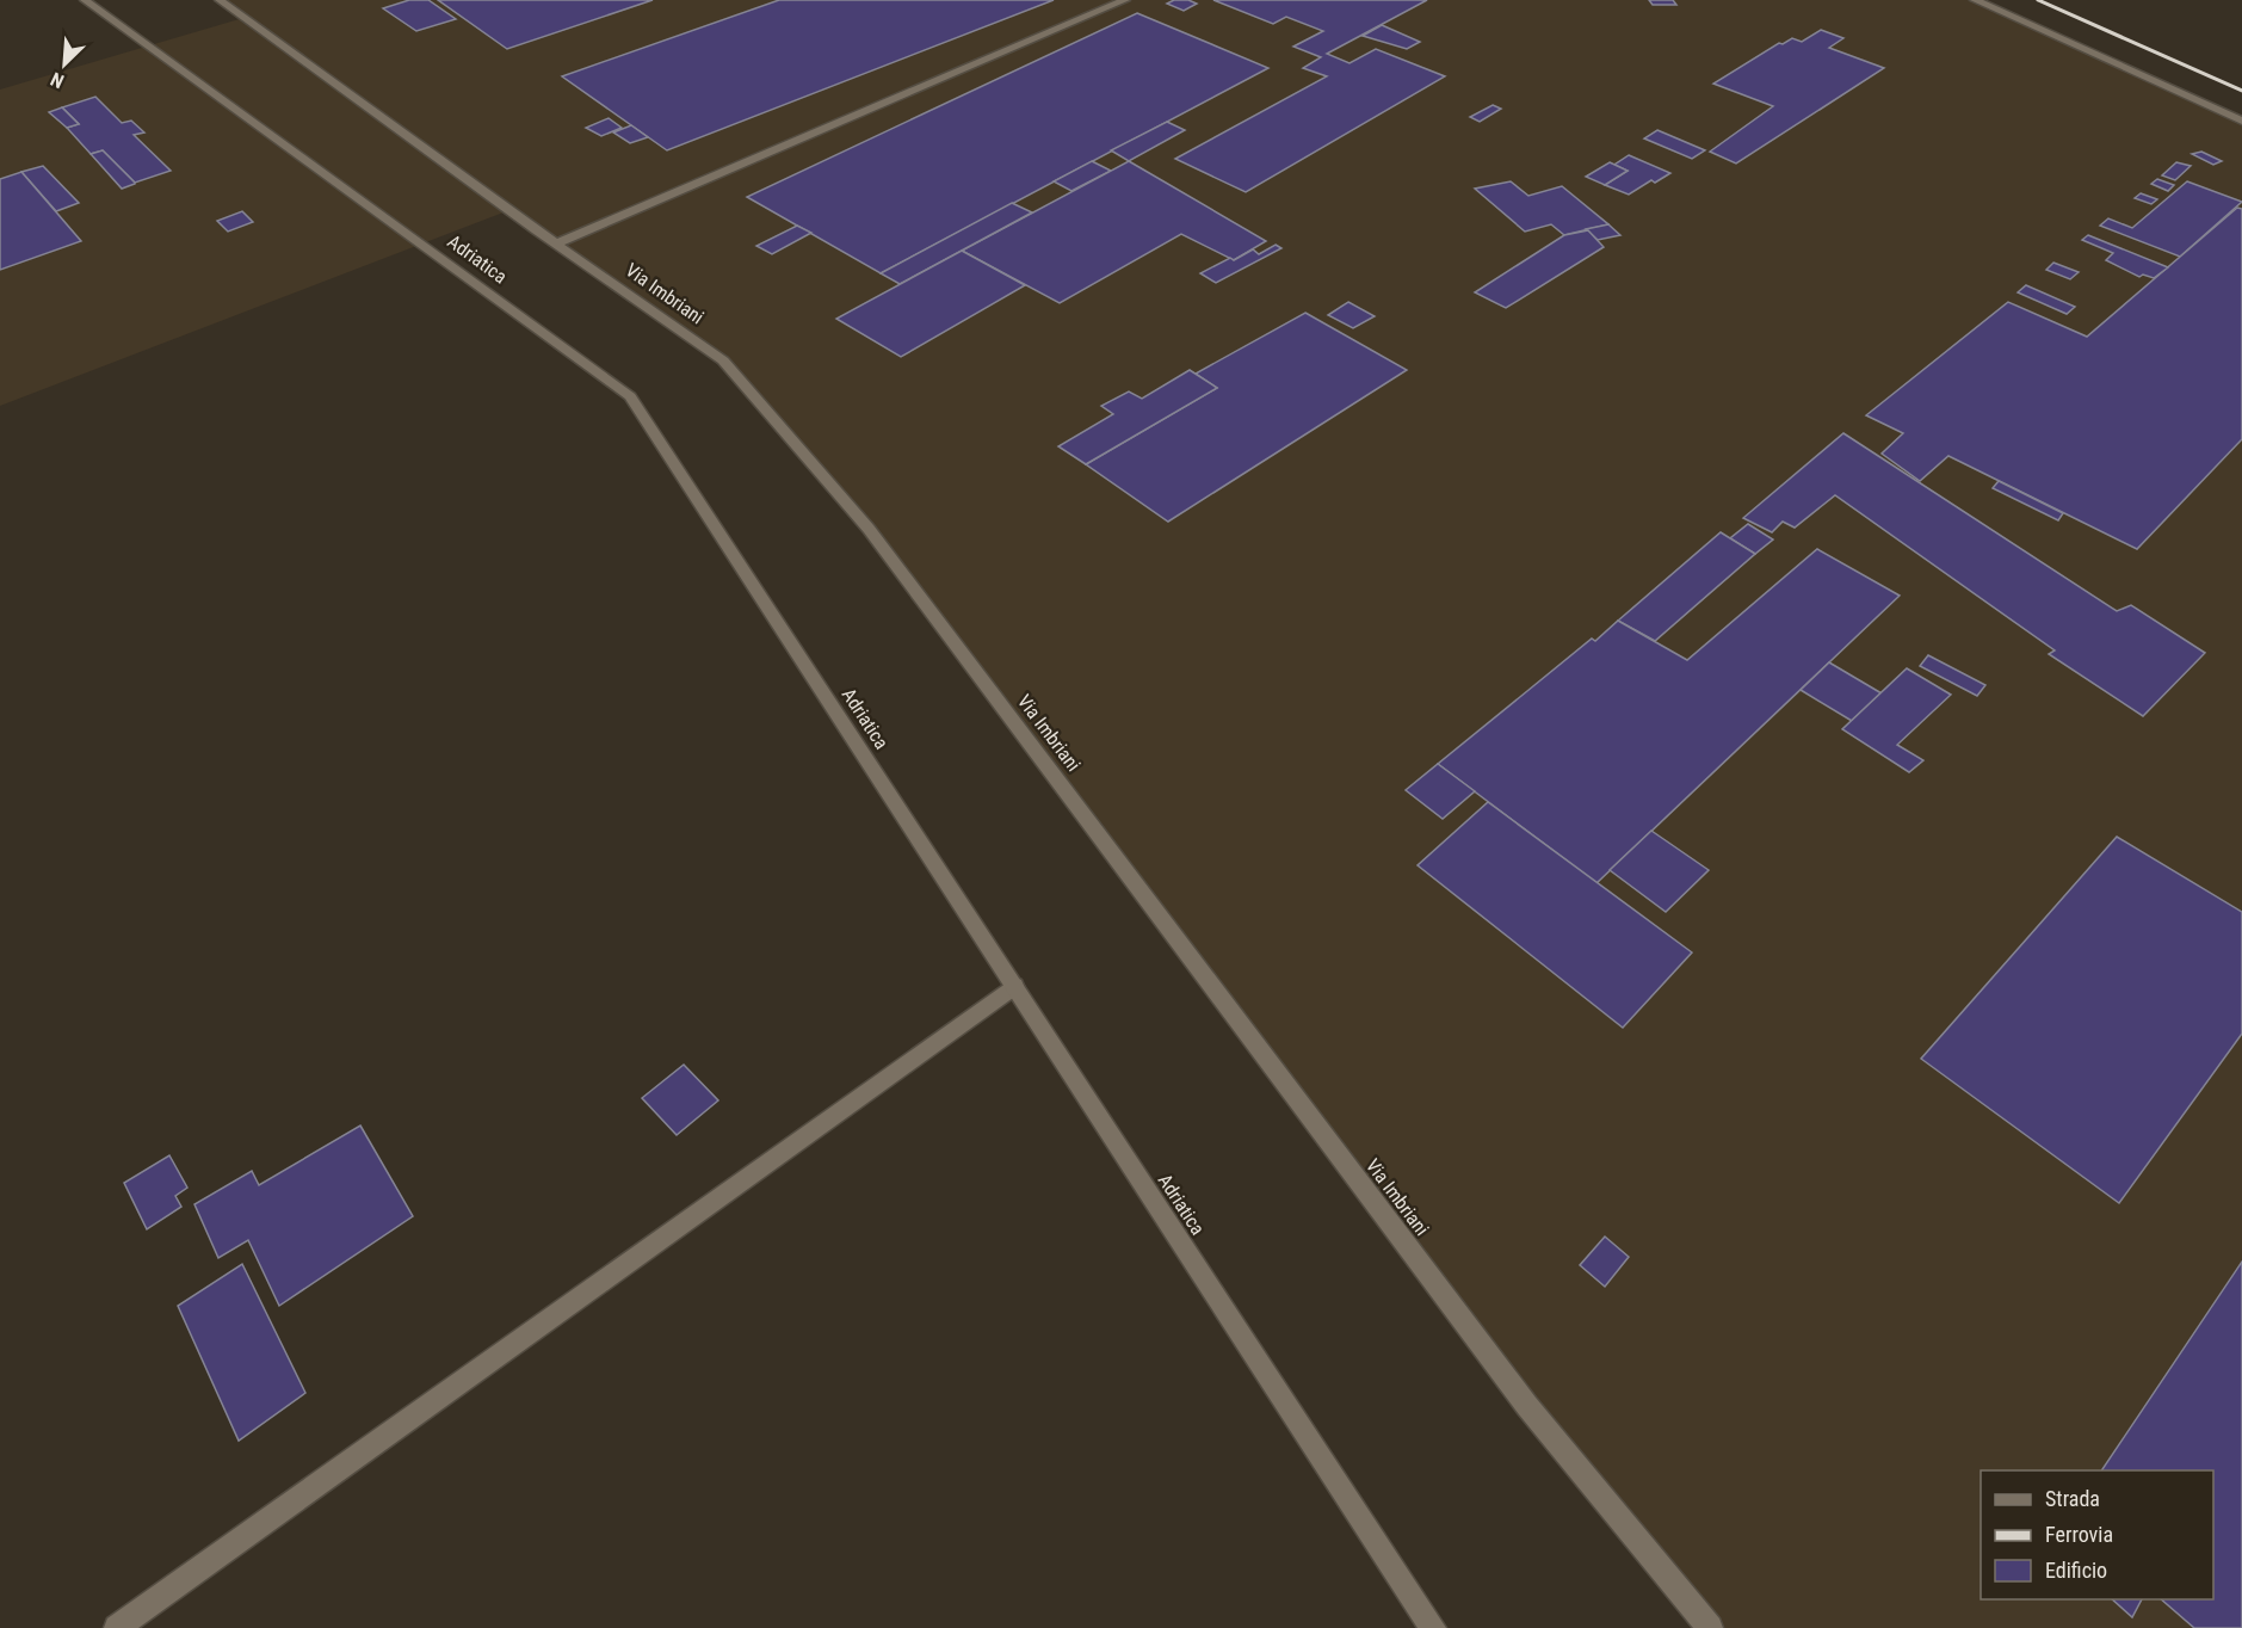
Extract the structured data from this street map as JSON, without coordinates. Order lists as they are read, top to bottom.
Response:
{
  "streets": {
    "main road": ["Adriatica", "Via Imbriani"]
  },
  "legend": ["Strada", "Ferrovia", "Edificio"],
  "north": "bottom left"
}
